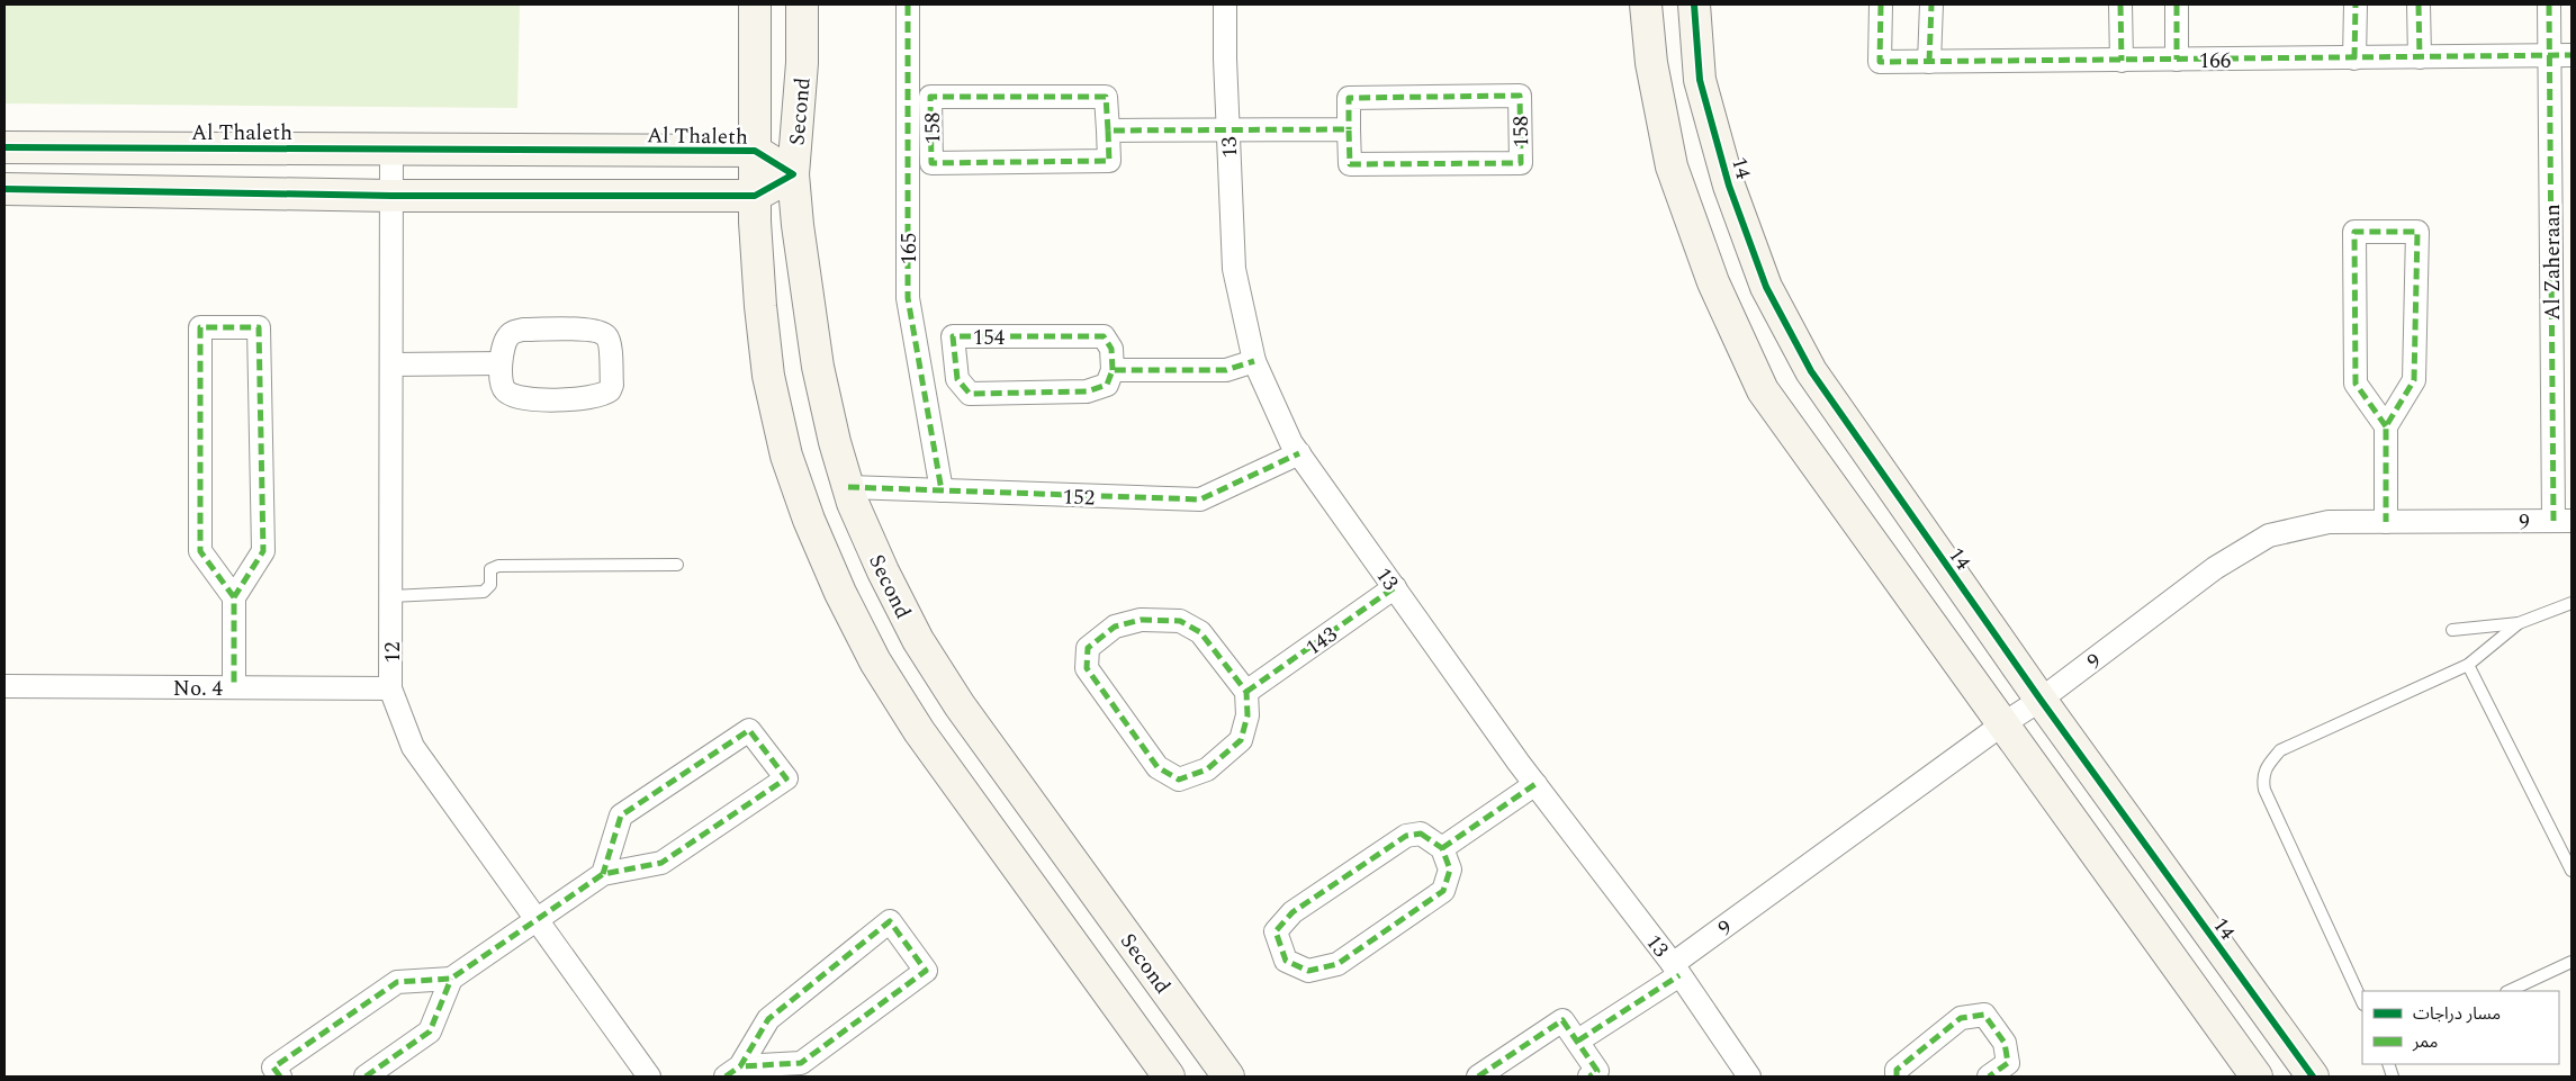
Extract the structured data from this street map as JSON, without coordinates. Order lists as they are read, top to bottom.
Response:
{
  "streets": {
    "street": [
      "166",
      "Second",
      "158",
      "Al Thaleth",
      "13",
      "14",
      "165",
      "Al Zaheraan",
      "154",
      "152",
      "9",
      "143",
      "12",
      "No. 4"
    ]
  },
  "crossings": [
    ["166", "Al Zaheraan"],
    ["Second", "Al Thaleth"],
    ["Second", "152"],
    ["Al Thaleth", "12"],
    ["13", "152"],
    ["13", "9"],
    ["13", "143"],
    ["14", "9"],
    ["165", "152"],
    ["Al Zaheraan", "9"],
    ["12", "No. 4"]
  ],
  "legend": ["مسار دراجات", "ممر"]
}
